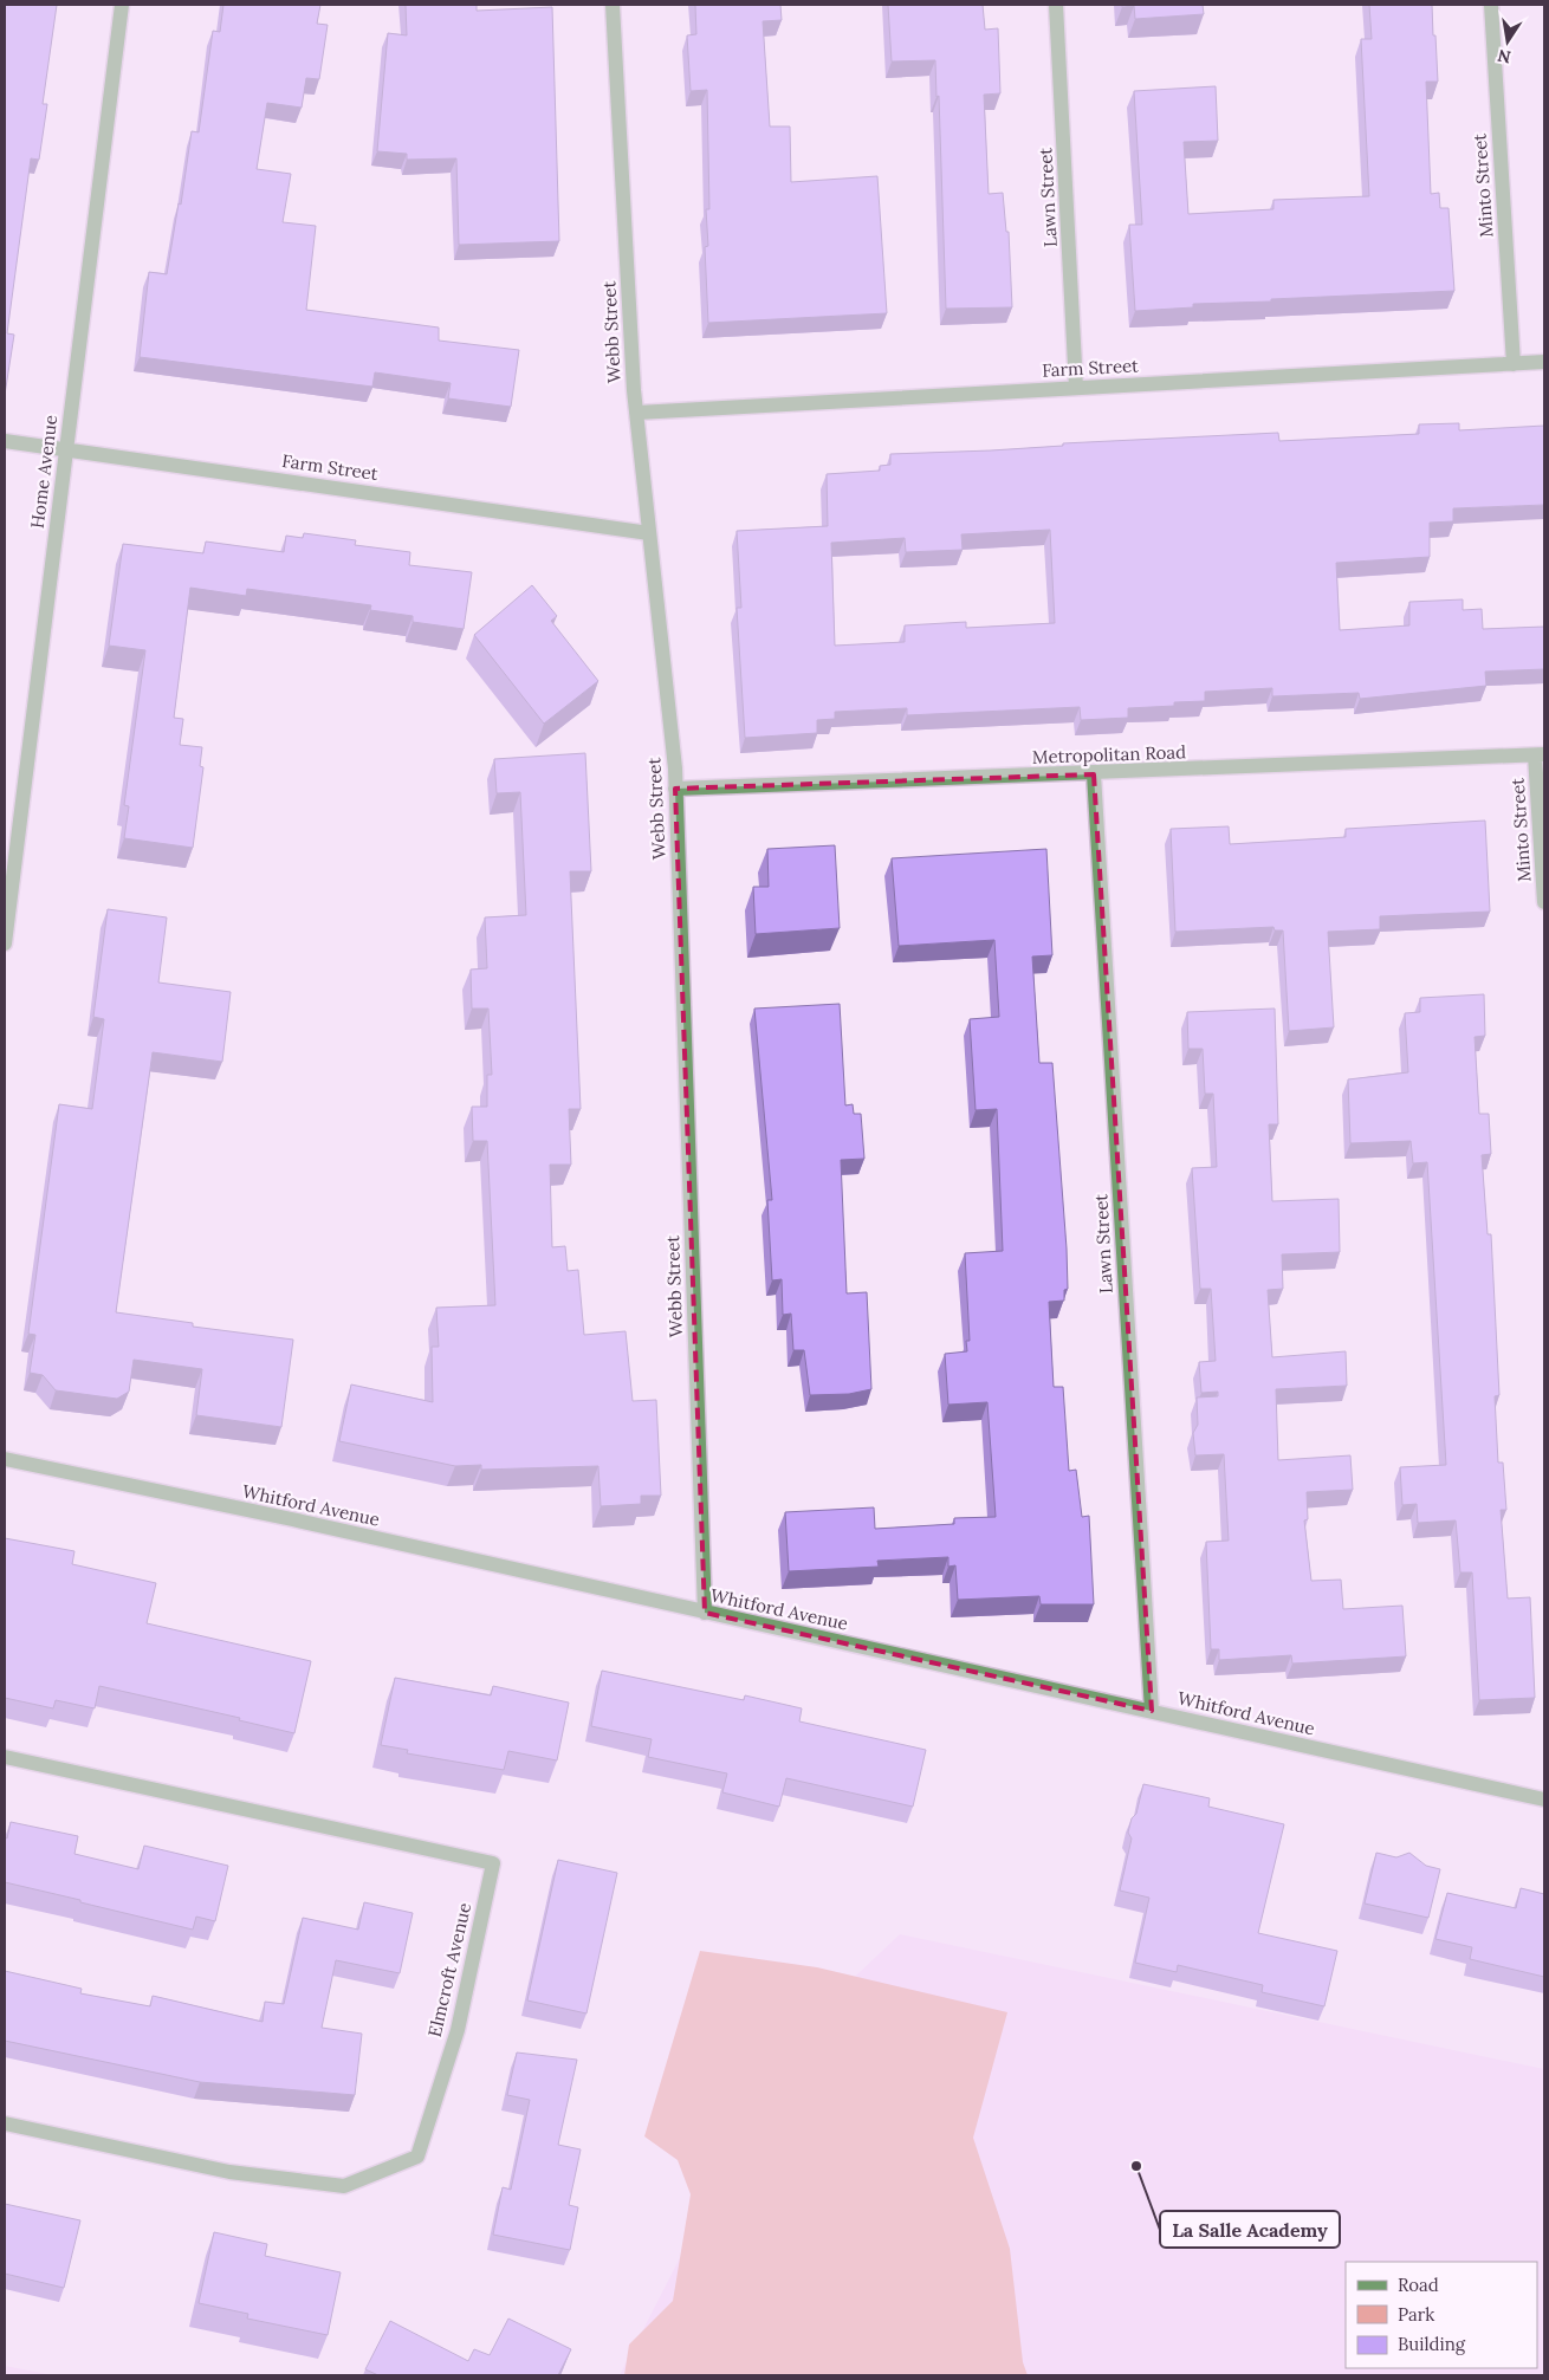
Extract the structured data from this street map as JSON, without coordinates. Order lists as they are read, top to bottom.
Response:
{
  "streets": {
    "street": [
      "Minto Street",
      "Lawn Street",
      "Webb Street",
      "Farm Street",
      "Home Avenue",
      "Metropolitan Road",
      "Whitford Avenue",
      "Elmcroft Avenue"
    ]
  },
  "crossings": [
    ["Minto Street", "Farm Street"],
    ["Minto Street", "Metropolitan Road"],
    ["Lawn Street", "Farm Street"],
    ["Lawn Street", "Metropolitan Road"],
    ["Lawn Street", "Whitford Avenue"],
    ["Webb Street", "Farm Street"],
    ["Webb Street", "Metropolitan Road"],
    ["Webb Street", "Whitford Avenue"],
    ["Farm Street", "Home Avenue"]
  ],
  "places": ["La Salle Academy"],
  "legend": ["Road", "Park", "Building"],
  "north": "bottom"
}
